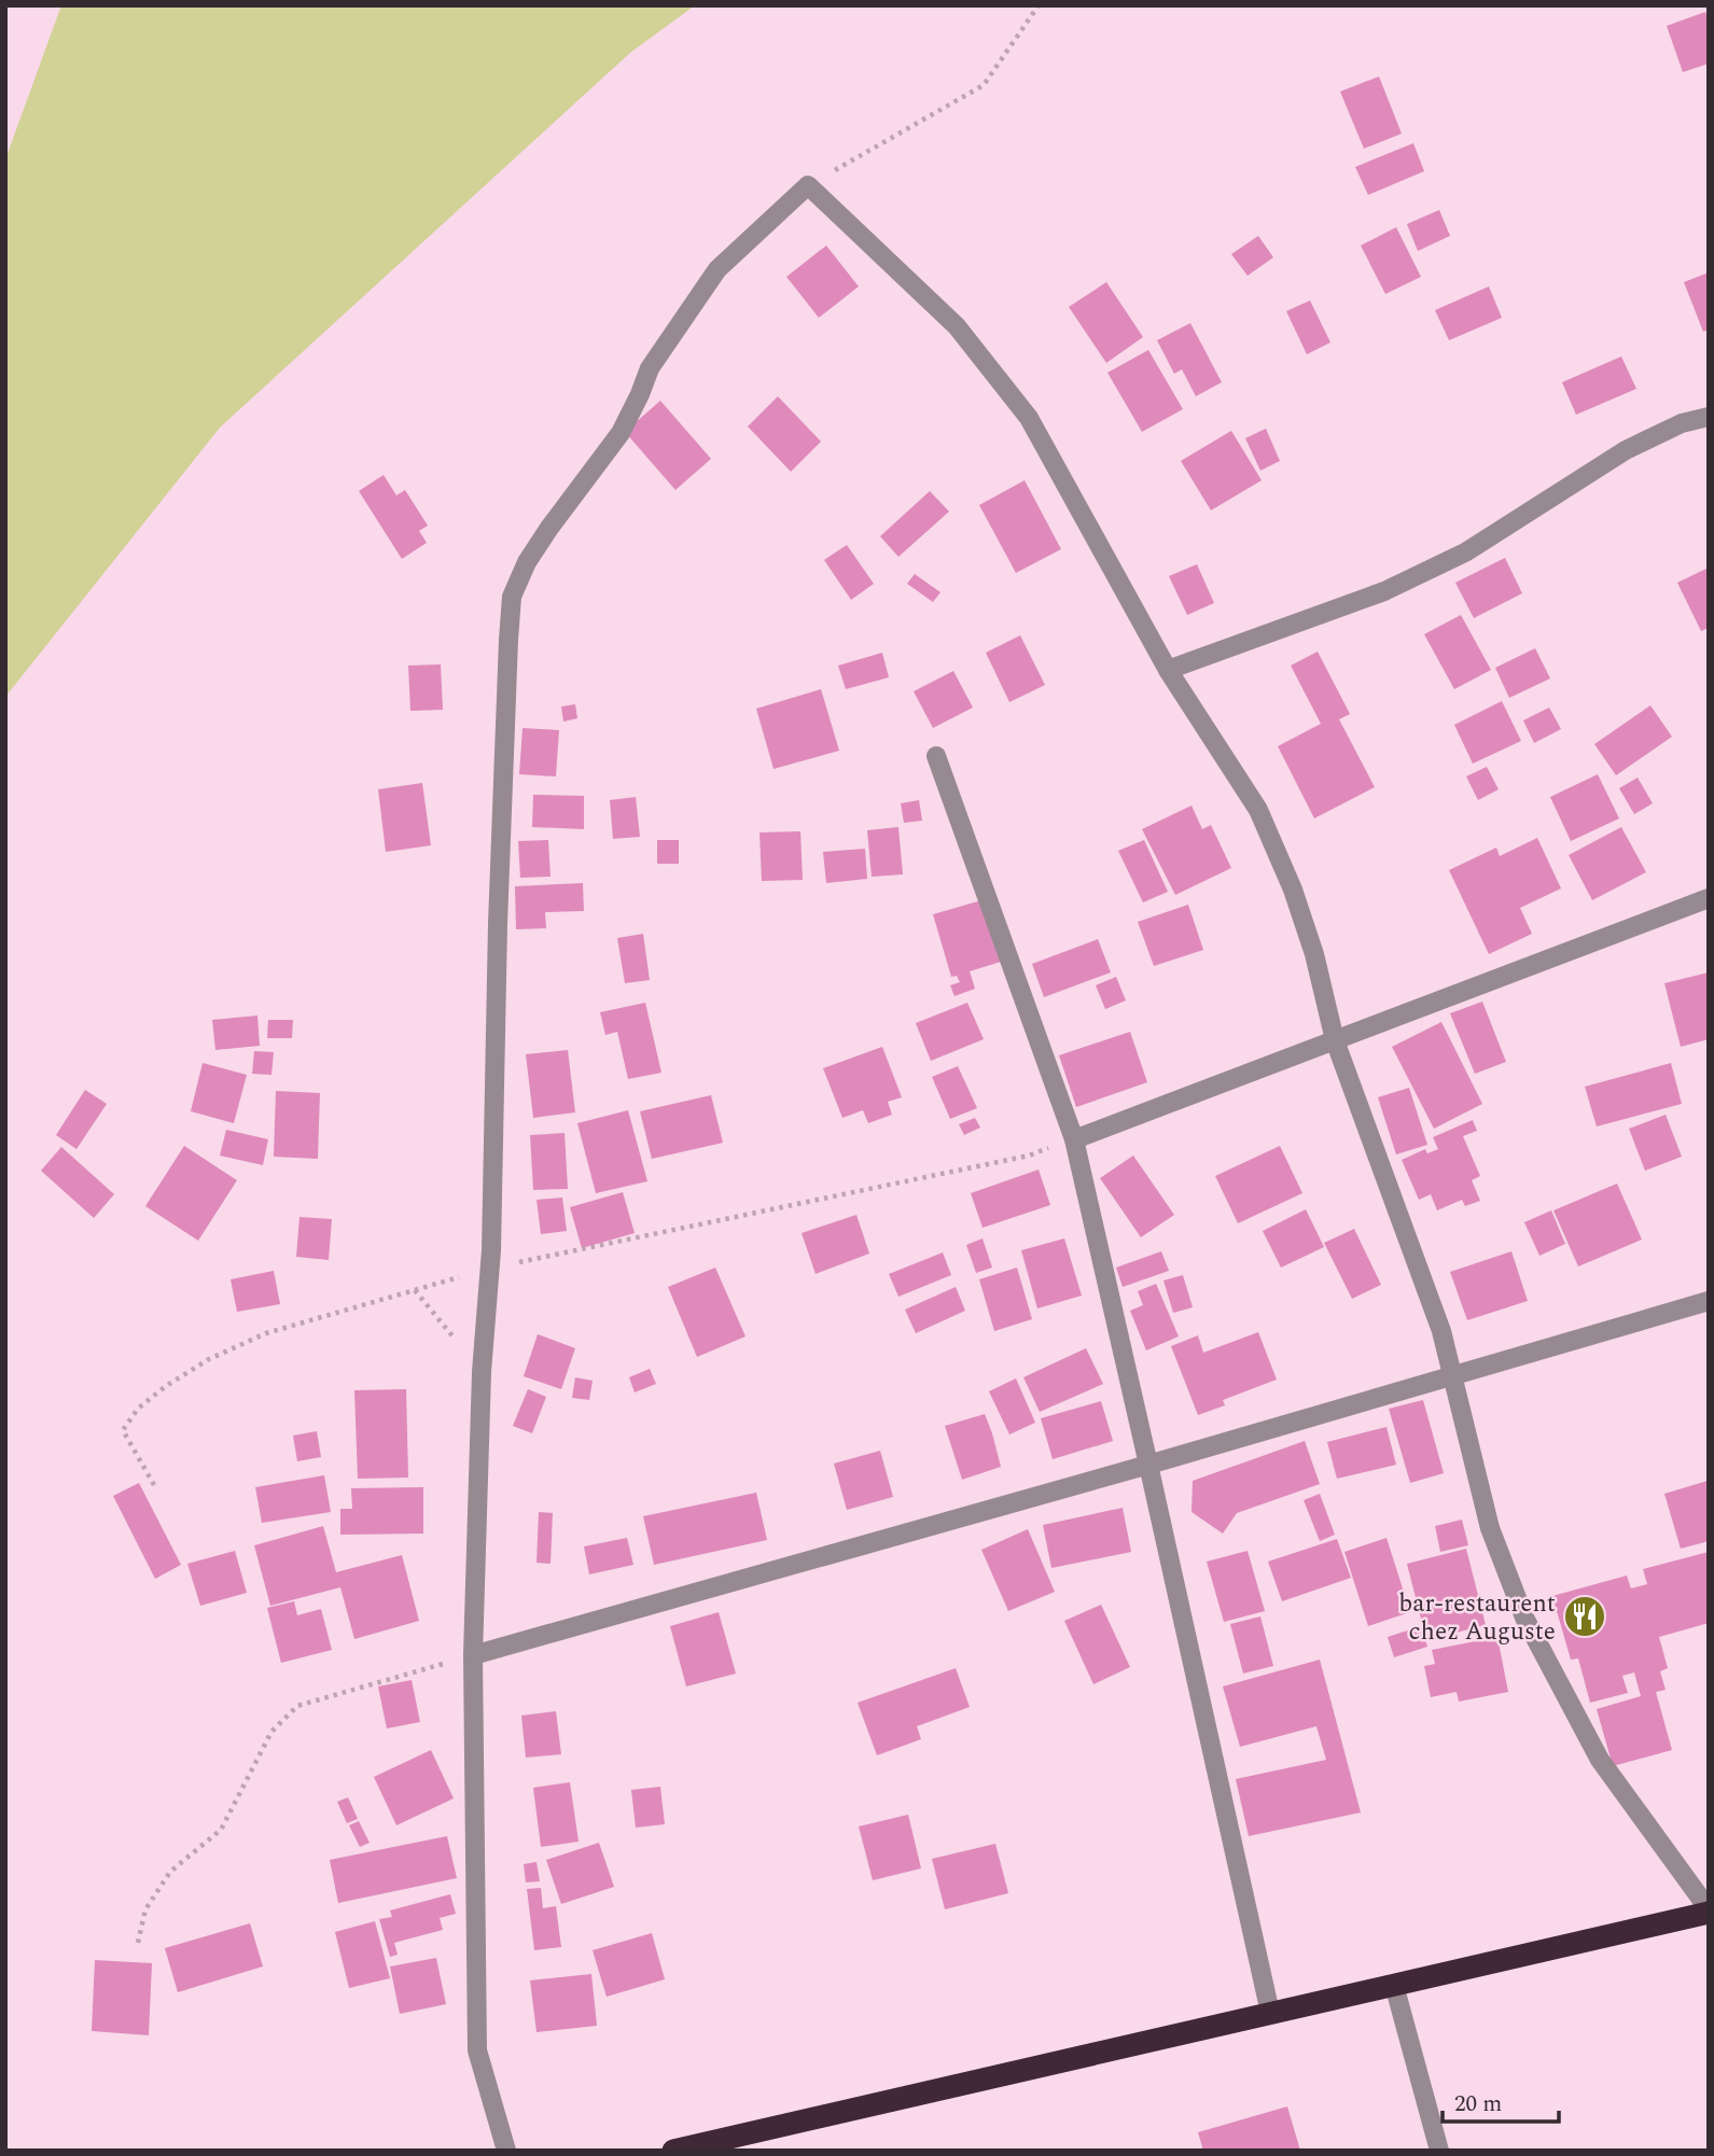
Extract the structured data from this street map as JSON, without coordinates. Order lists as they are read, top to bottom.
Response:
{
  "places": {
    "restaurant": ["bar-restaurent chez Auguste"]
  },
  "scale_bar": "20 m"
}
